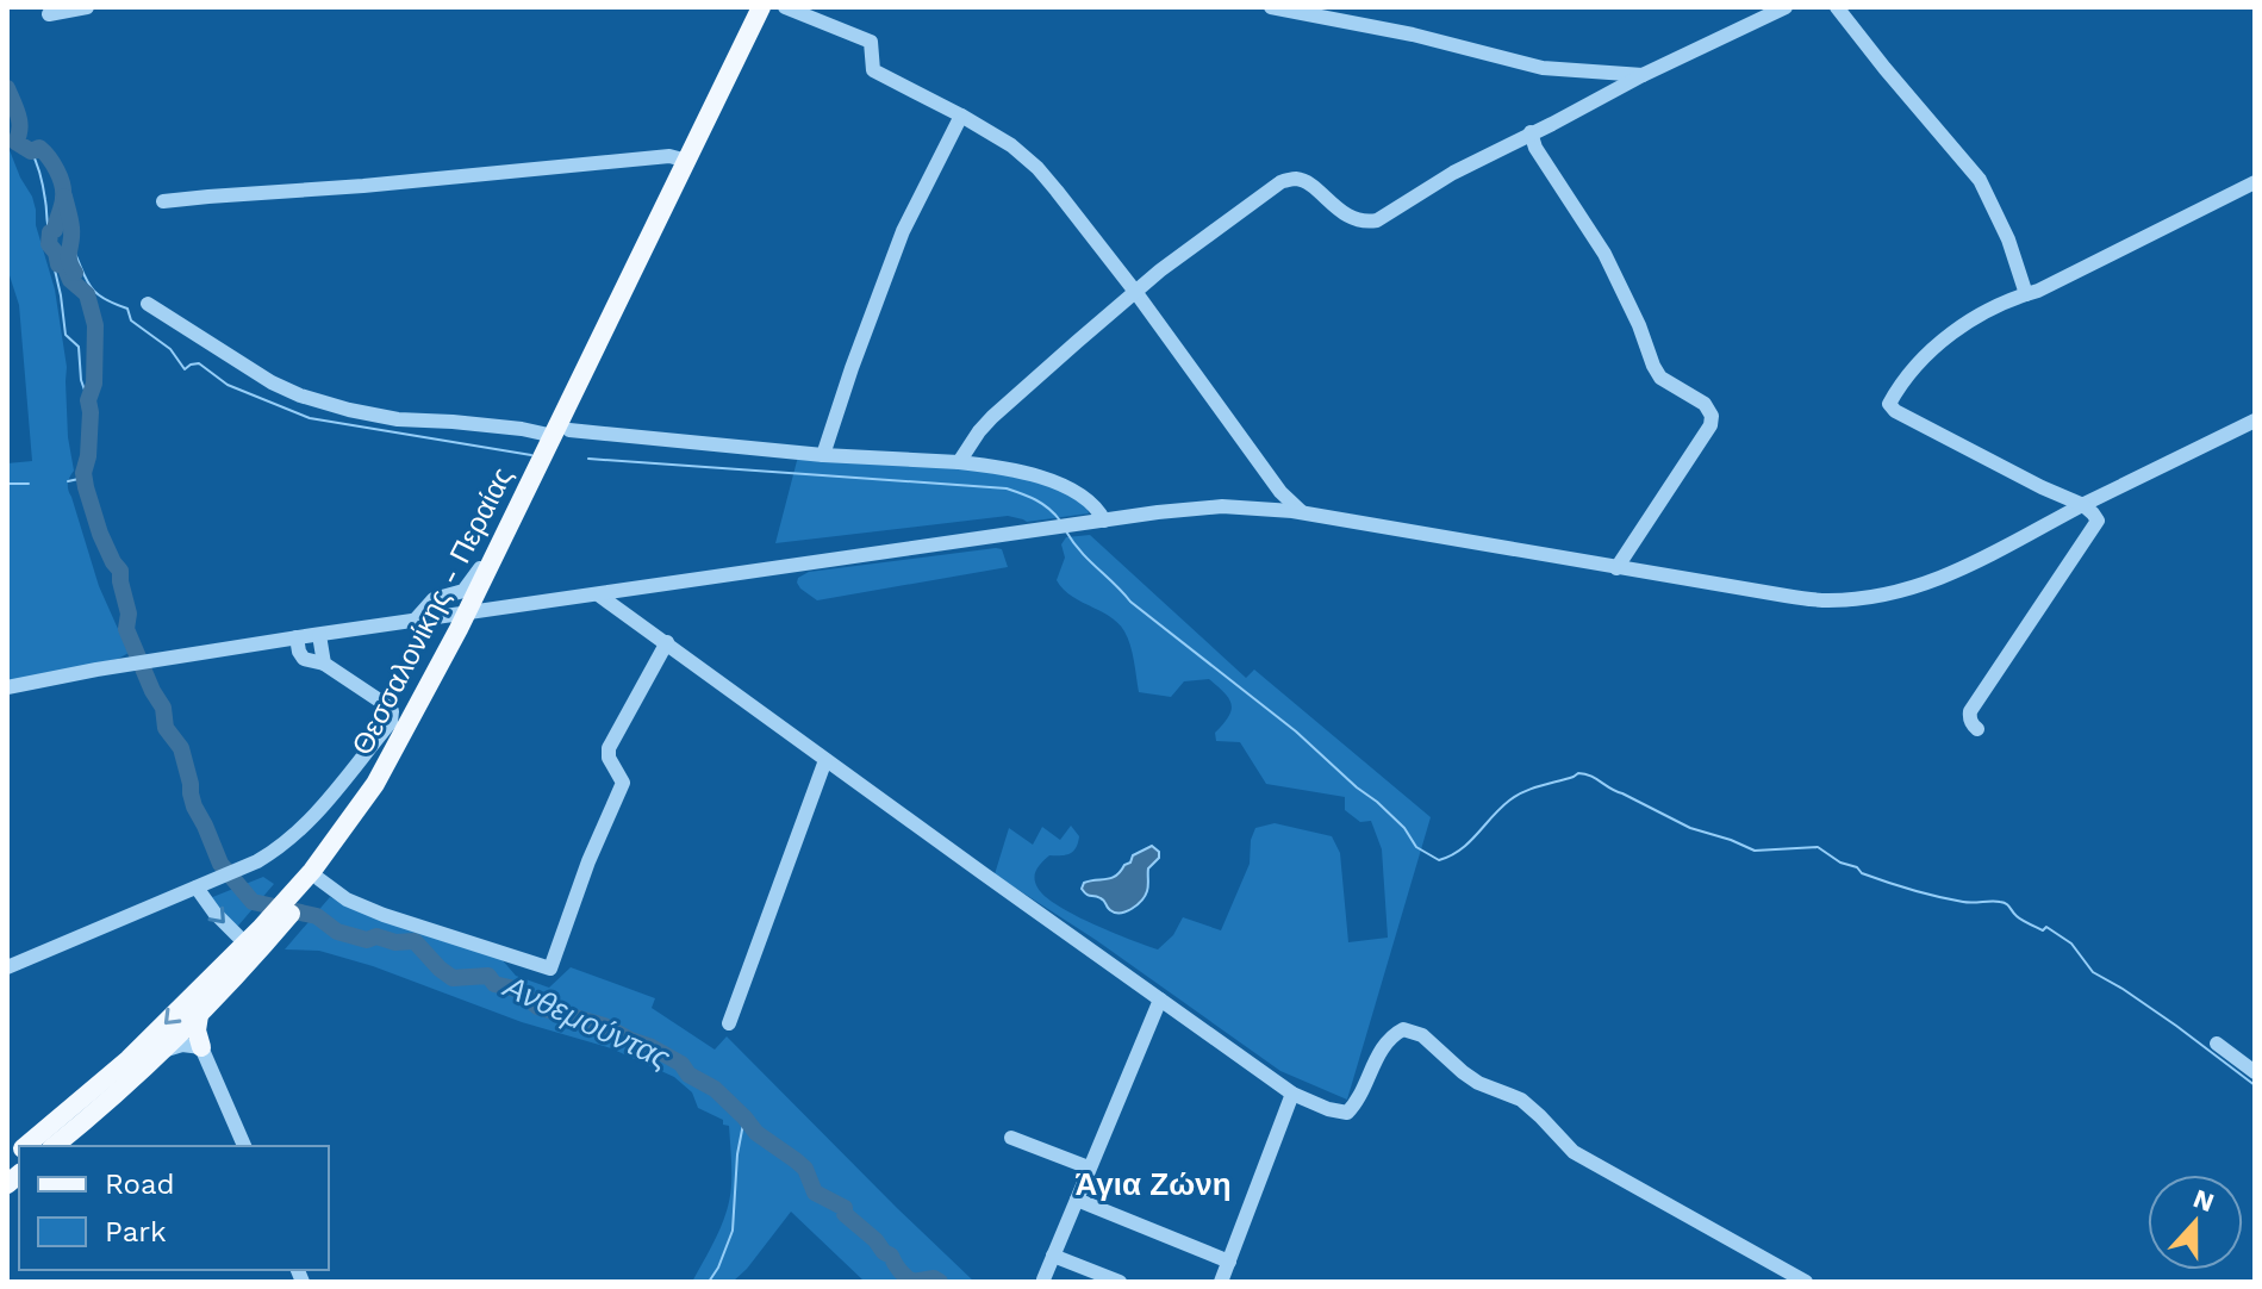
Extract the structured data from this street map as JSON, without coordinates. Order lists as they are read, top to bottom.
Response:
{
  "streets": {
    "main road": ["Θεσσαλονίκης - Περαίας"]
  },
  "districts": ["Άγια Ζώνη"],
  "water": ["Ανθεμούντας"],
  "legend": ["Road", "Park"],
  "north": "top"
}
